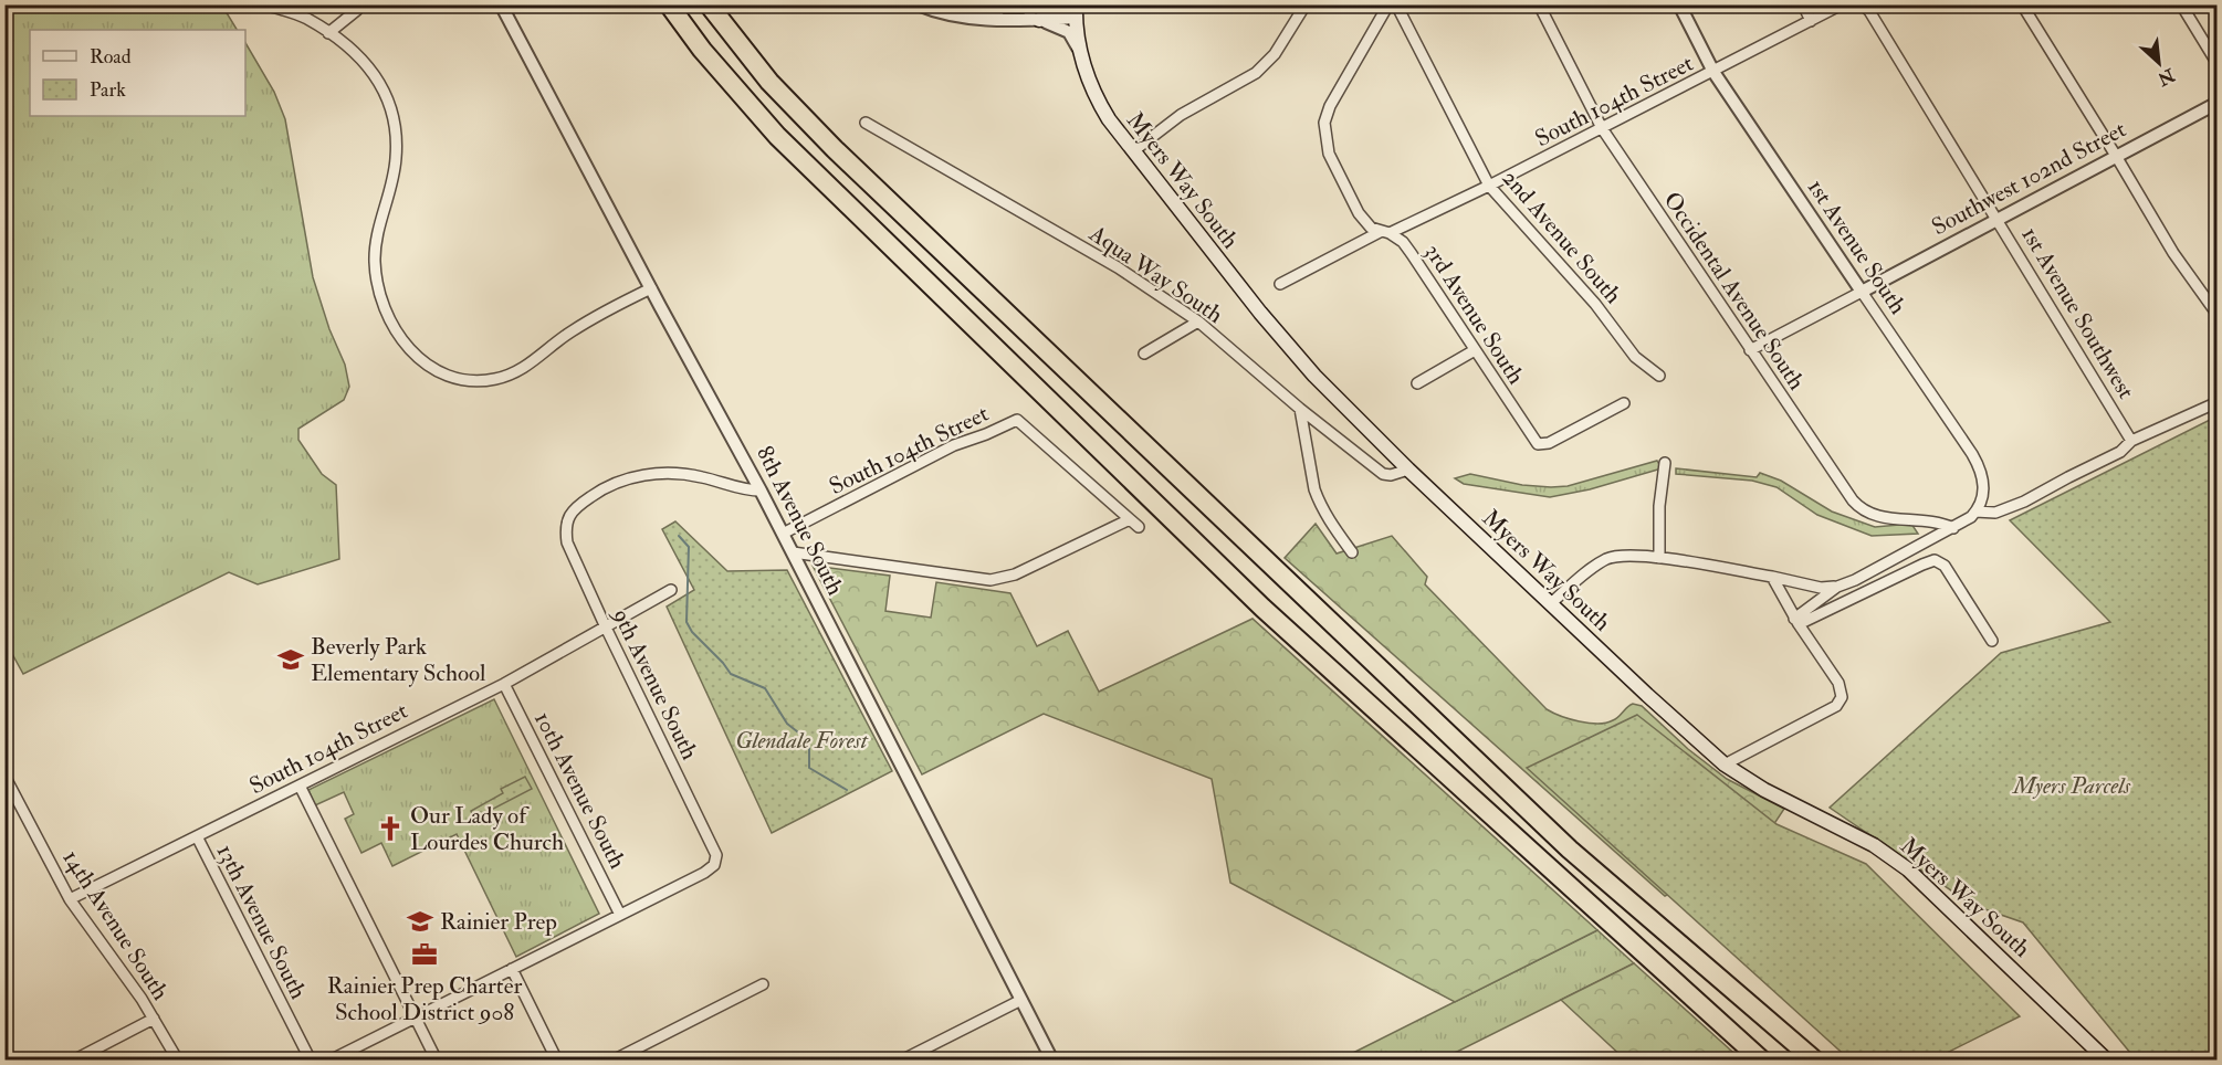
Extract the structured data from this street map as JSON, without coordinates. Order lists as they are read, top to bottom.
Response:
{
  "streets": {
    "main road": ["Myers Way South"],
    "street": [
      "South 104th Street",
      "Southwest 102nd Street",
      "2nd Avenue South",
      "1st Avenue South",
      "Aqua Way South",
      "Occidental Avenue South",
      "1st Avenue Southwest",
      "3rd Avenue South",
      "8th Avenue South",
      "9th Avenue South",
      "10th Avenue South",
      "13th Avenue South",
      "14th Avenue South"
    ]
  },
  "crossings": [
    ["South 104th Street", "2nd Avenue South"],
    ["South 104th Street", "1st Avenue South"],
    ["South 104th Street", "Occidental Avenue South"],
    ["South 104th Street", "3rd Avenue South"],
    ["South 104th Street", "8th Avenue South"],
    ["South 104th Street", "9th Avenue South"],
    ["South 104th Street", "10th Avenue South"],
    ["South 104th Street", "13th Avenue South"],
    ["South 104th Street", "14th Avenue South"],
    ["Southwest 102nd Street", "1st Avenue South"],
    ["Southwest 102nd Street", "1st Avenue Southwest"],
    ["Myers Way South", "Aqua Way South"],
    ["8th Avenue South", "9th Avenue South"],
    ["9th Avenue South", "10th Avenue South"]
  ],
  "parks": ["Glendale Forest", "Myers Parcels"],
  "places": {
    "school or university": ["Beverly Park Elementary School", "Rainier Prep"],
    "church": ["Our Lady of Lourdes Church"],
    "office": ["Rainier Prep Charter School District 908"]
  },
  "legend": ["Road", "Park"],
  "north": "bottom right"
}
